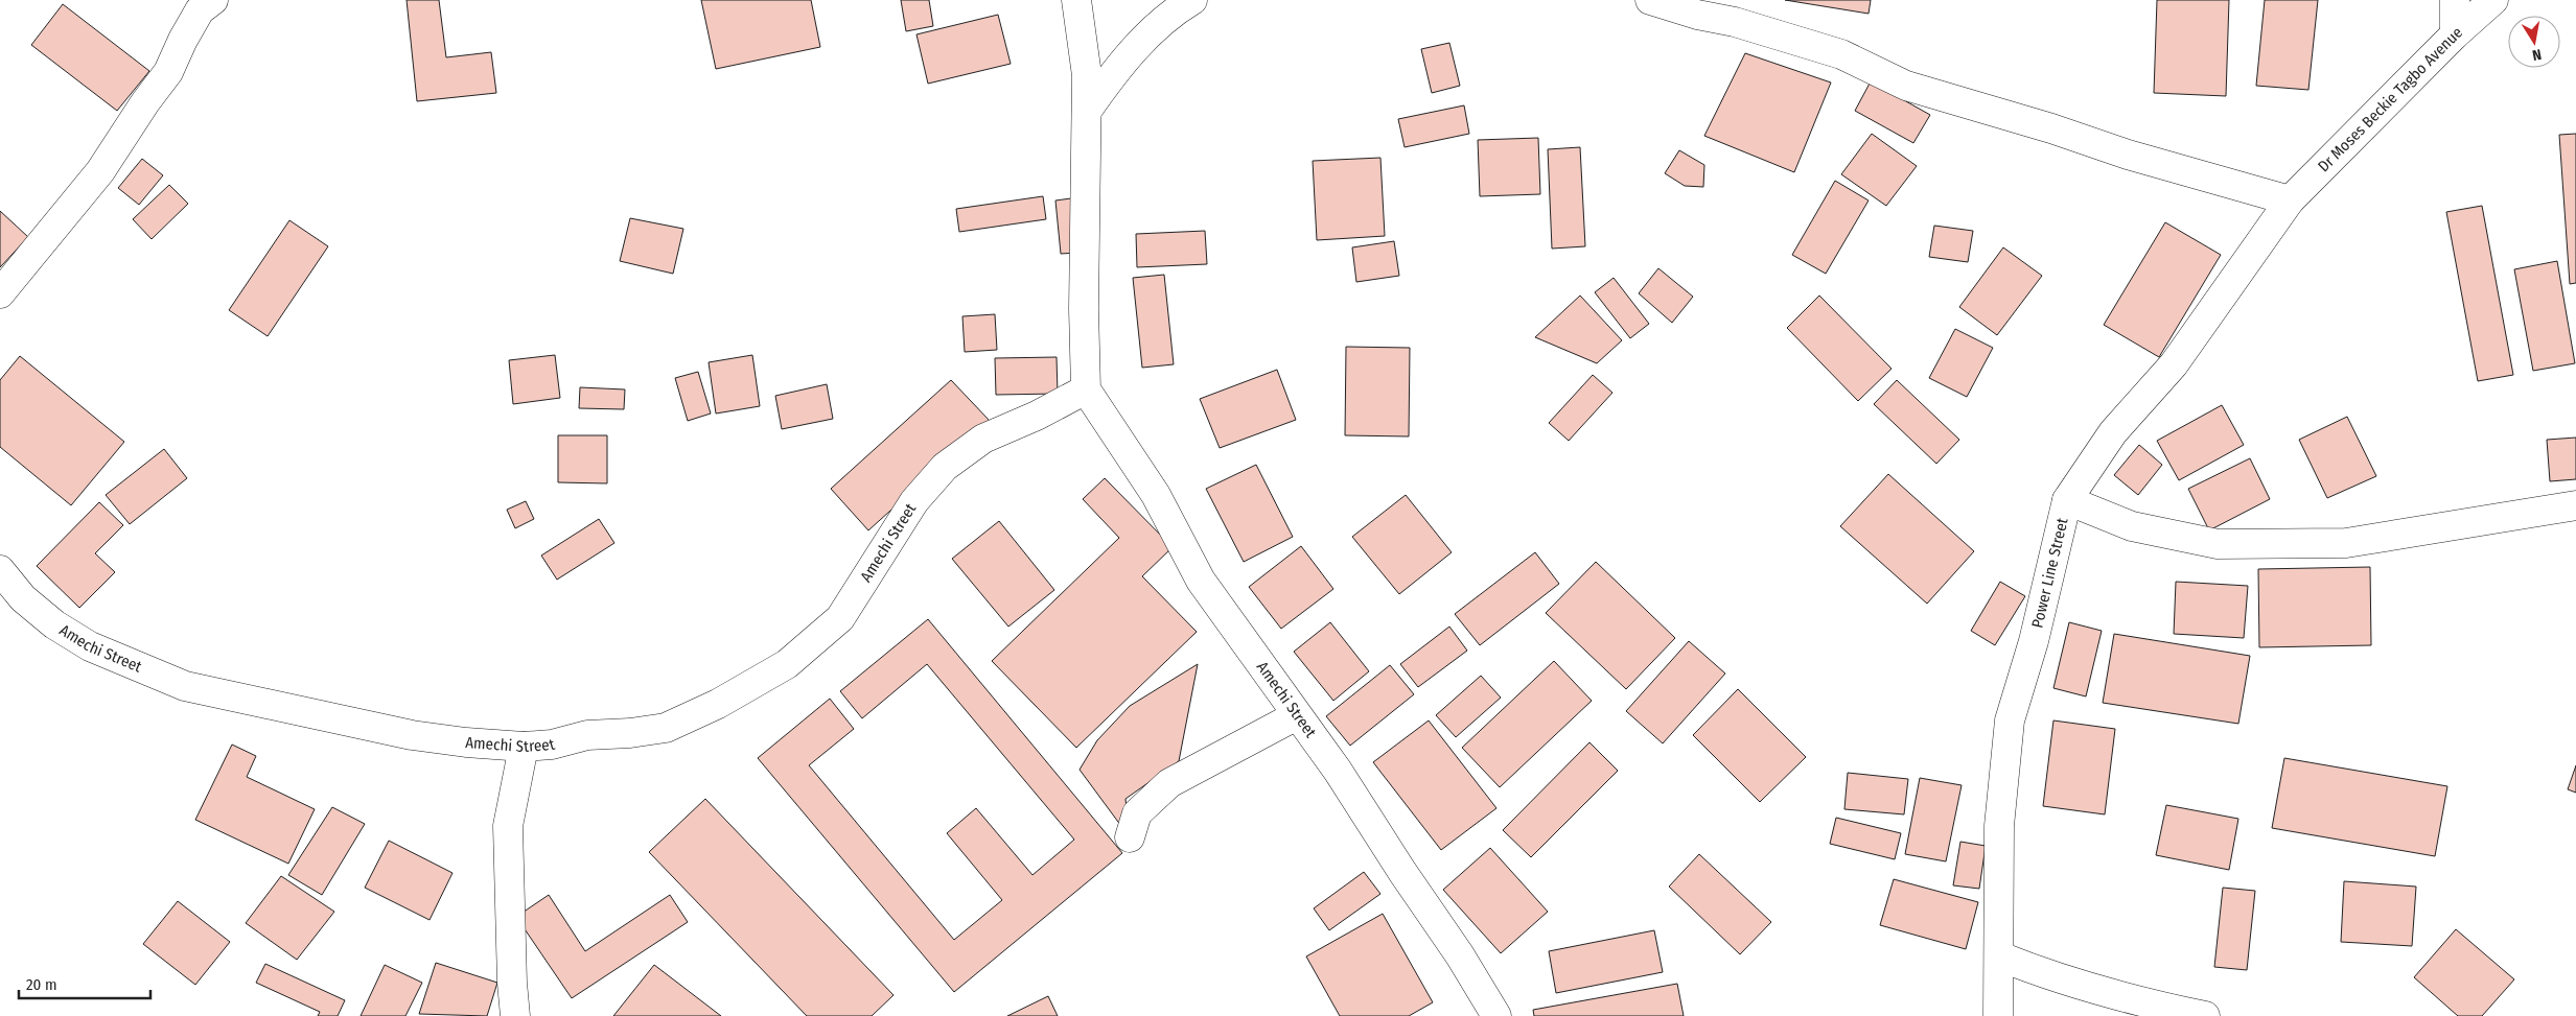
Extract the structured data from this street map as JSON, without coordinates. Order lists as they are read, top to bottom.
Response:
{
  "streets": {
    "street": ["Dr Moses Beckie Tagbo Avenue", "Amechi Street", "Power Line Street"]
  },
  "crossings": [
    ["Dr Moses Beckie Tagbo Avenue", "Power Line Street"]
  ],
  "scale_bar": "20 m",
  "north": "bottom"
}
